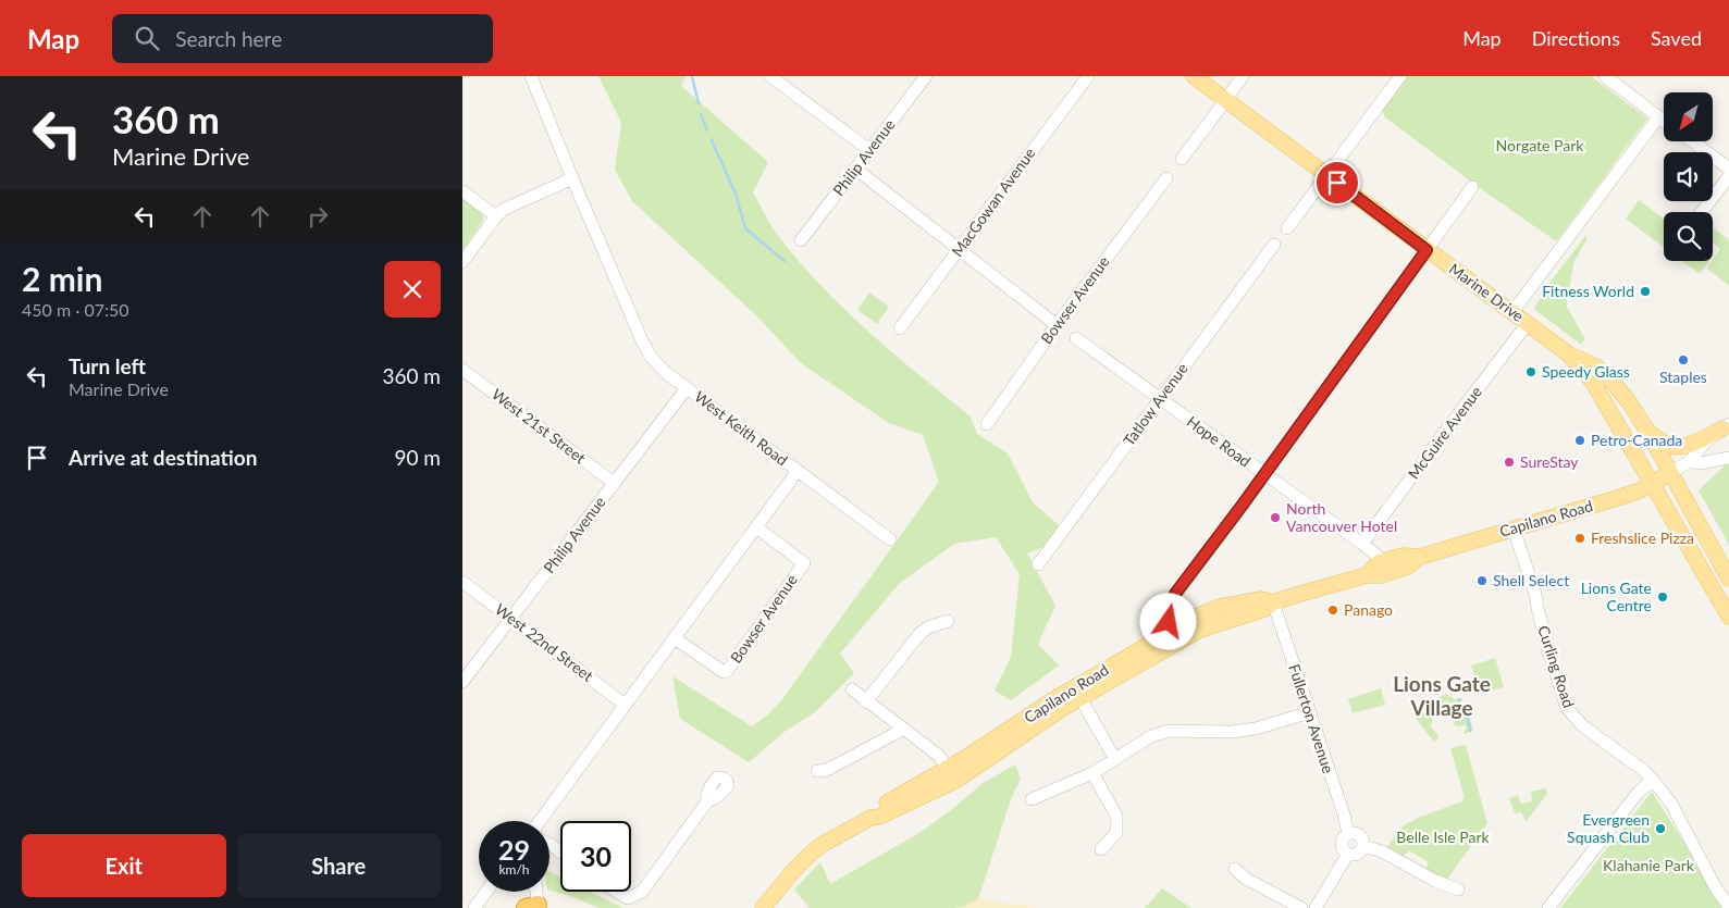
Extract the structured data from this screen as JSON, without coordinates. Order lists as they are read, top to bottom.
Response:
{
  "streets": {
    "main road": ["Marine Drive", "Capilano Road"],
    "street": [
      "Philip Avenue",
      "MacGowan Avenue",
      "Bowser Avenue",
      "Tatlow Avenue",
      "West 21st Street",
      "West Keith Road",
      "McGuire Avenue",
      "Hope Road",
      "West 22nd Street",
      "Curling Road",
      "Fullerton Avenue"
    ]
  },
  "crossings": [
    ["Philip Avenue", "West 21st Street"],
    ["Philip Avenue", "West Keith Road"],
    ["Philip Avenue", "West 22nd Street"],
    ["Marine Drive", "McGuire Avenue"],
    ["Marine Drive", "Capilano Road"],
    ["Bowser Avenue", "West Keith Road"],
    ["Tatlow Avenue", "Hope Road"],
    ["West Keith Road", "West 22nd Street"],
    ["McGuire Avenue", "Hope Road"],
    ["Hope Road", "Capilano Road"],
    ["Capilano Road", "Curling Road"],
    ["Capilano Road", "Fullerton Avenue"]
  ],
  "districts": ["Lions Gate Village"],
  "parks": ["Norgate Park", "Belle Isle Park", "Klahanie Park"],
  "places": [
    "Fitness World",
    "Staples",
    "Speedy Glass",
    "Petro-Canada",
    "SureStay",
    "North Vancouver Hotel",
    "Freshslice Pizza",
    "Shell Select",
    "Lions Gate Centre",
    "Panago",
    "Evergreen Squash Club"
  ],
  "north": "bottom left",
  "page": {
    "header": "Map",
    "search": "Search here",
    "nav": ["Map", "Directions", "Saved"],
    "turn": ["360 m", "Marine Drive"],
    "heading": ["2 min", "450 m · 07:50"],
    "list": [
      {
        "name": "Turn left",
        "note": "Marine Drive",
        "value": "360 m"
      },
      {
        "name": "Arrive at destination",
        "value": "90 m"
      }
    ],
    "speed": "29 km/h",
    "limit": "30",
    "buttons": ["Exit", "Share"]
  }
}
